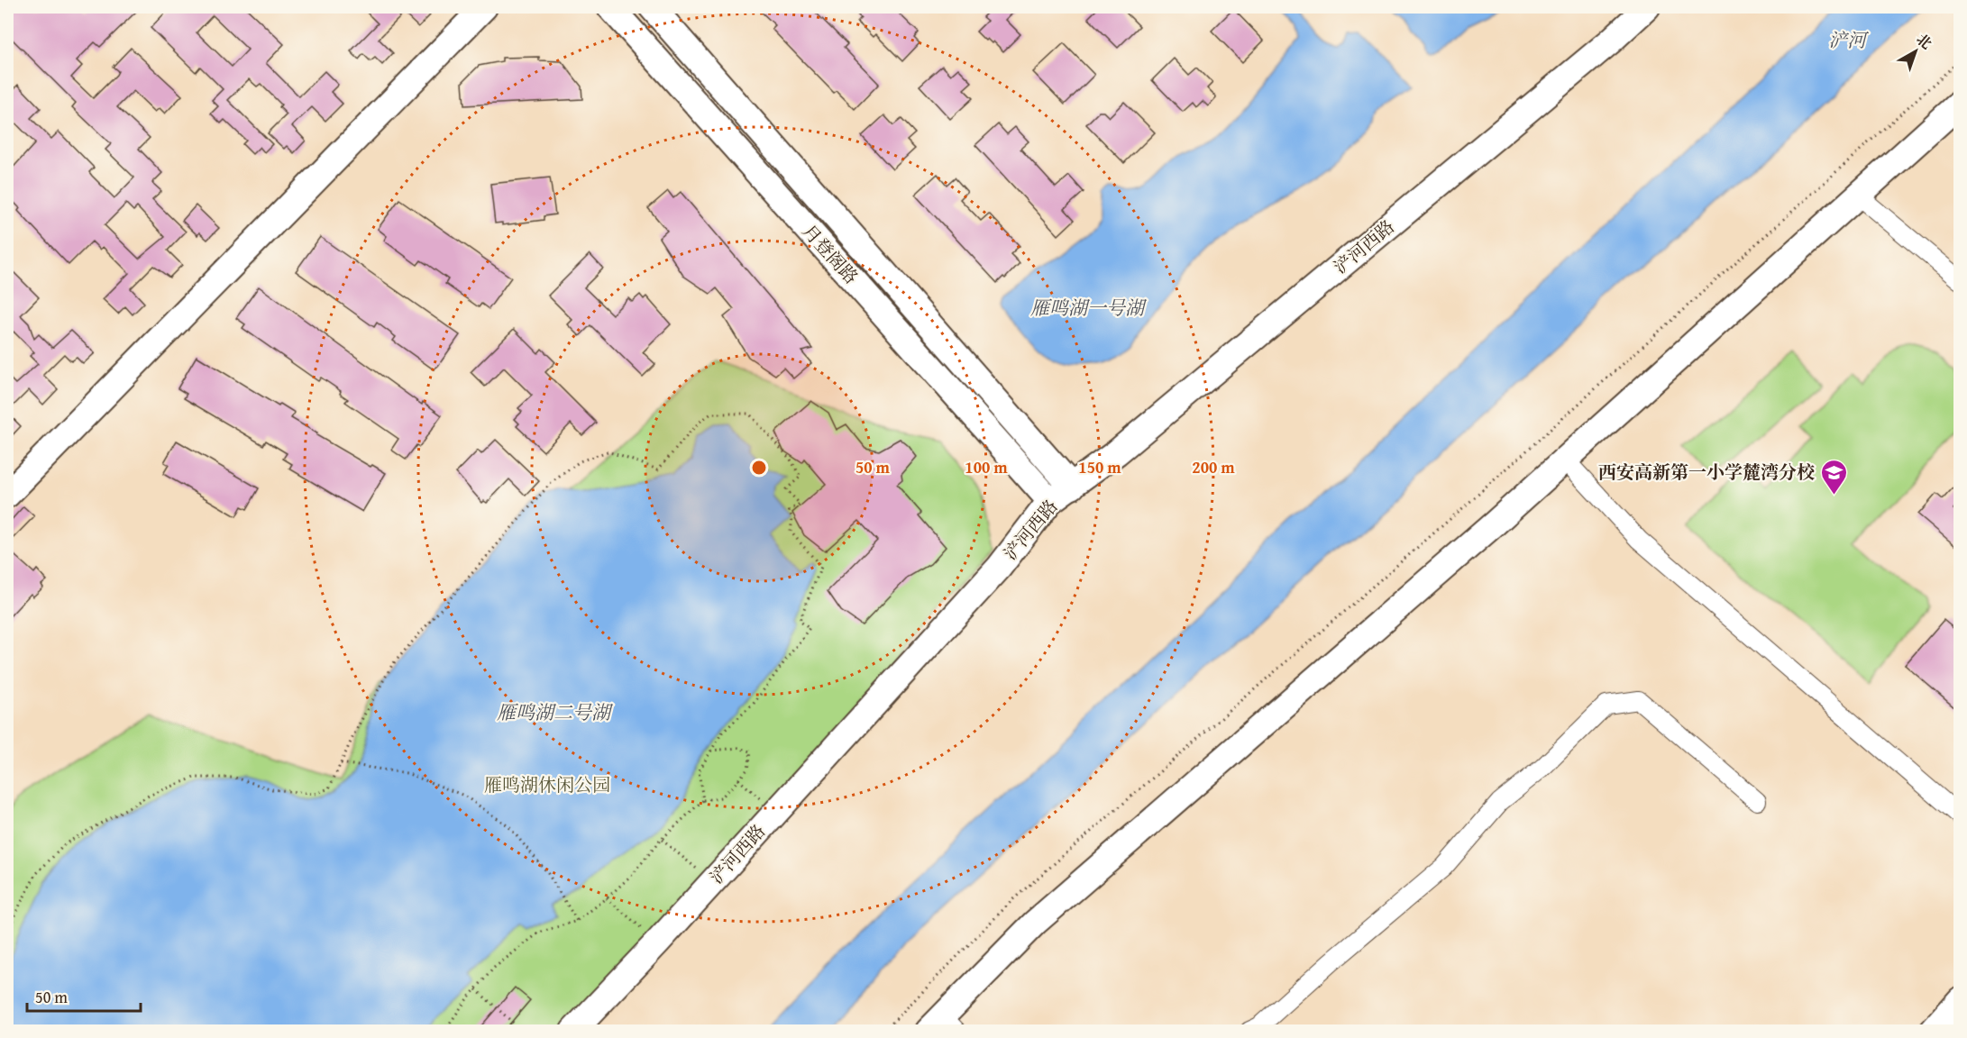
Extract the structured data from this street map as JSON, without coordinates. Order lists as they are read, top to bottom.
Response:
{
  "streets": {
    "street": ["浐河西路", "月登阁路"]
  },
  "crossings": [
    ["浐河西路", "月登阁路"]
  ],
  "water": ["浐河", "雁鸣湖一号湖", "雁鸣湖二号湖"],
  "parks": ["雁鸣湖休闲公园"],
  "places": {
    "school or university": ["西安高新第一小学麓湾分校"]
  },
  "scale_bar": "50 m",
  "north": "top right",
  "rings": [
    "50 m",
    "100 m",
    "150 m",
    "200 m"
  ]
}
